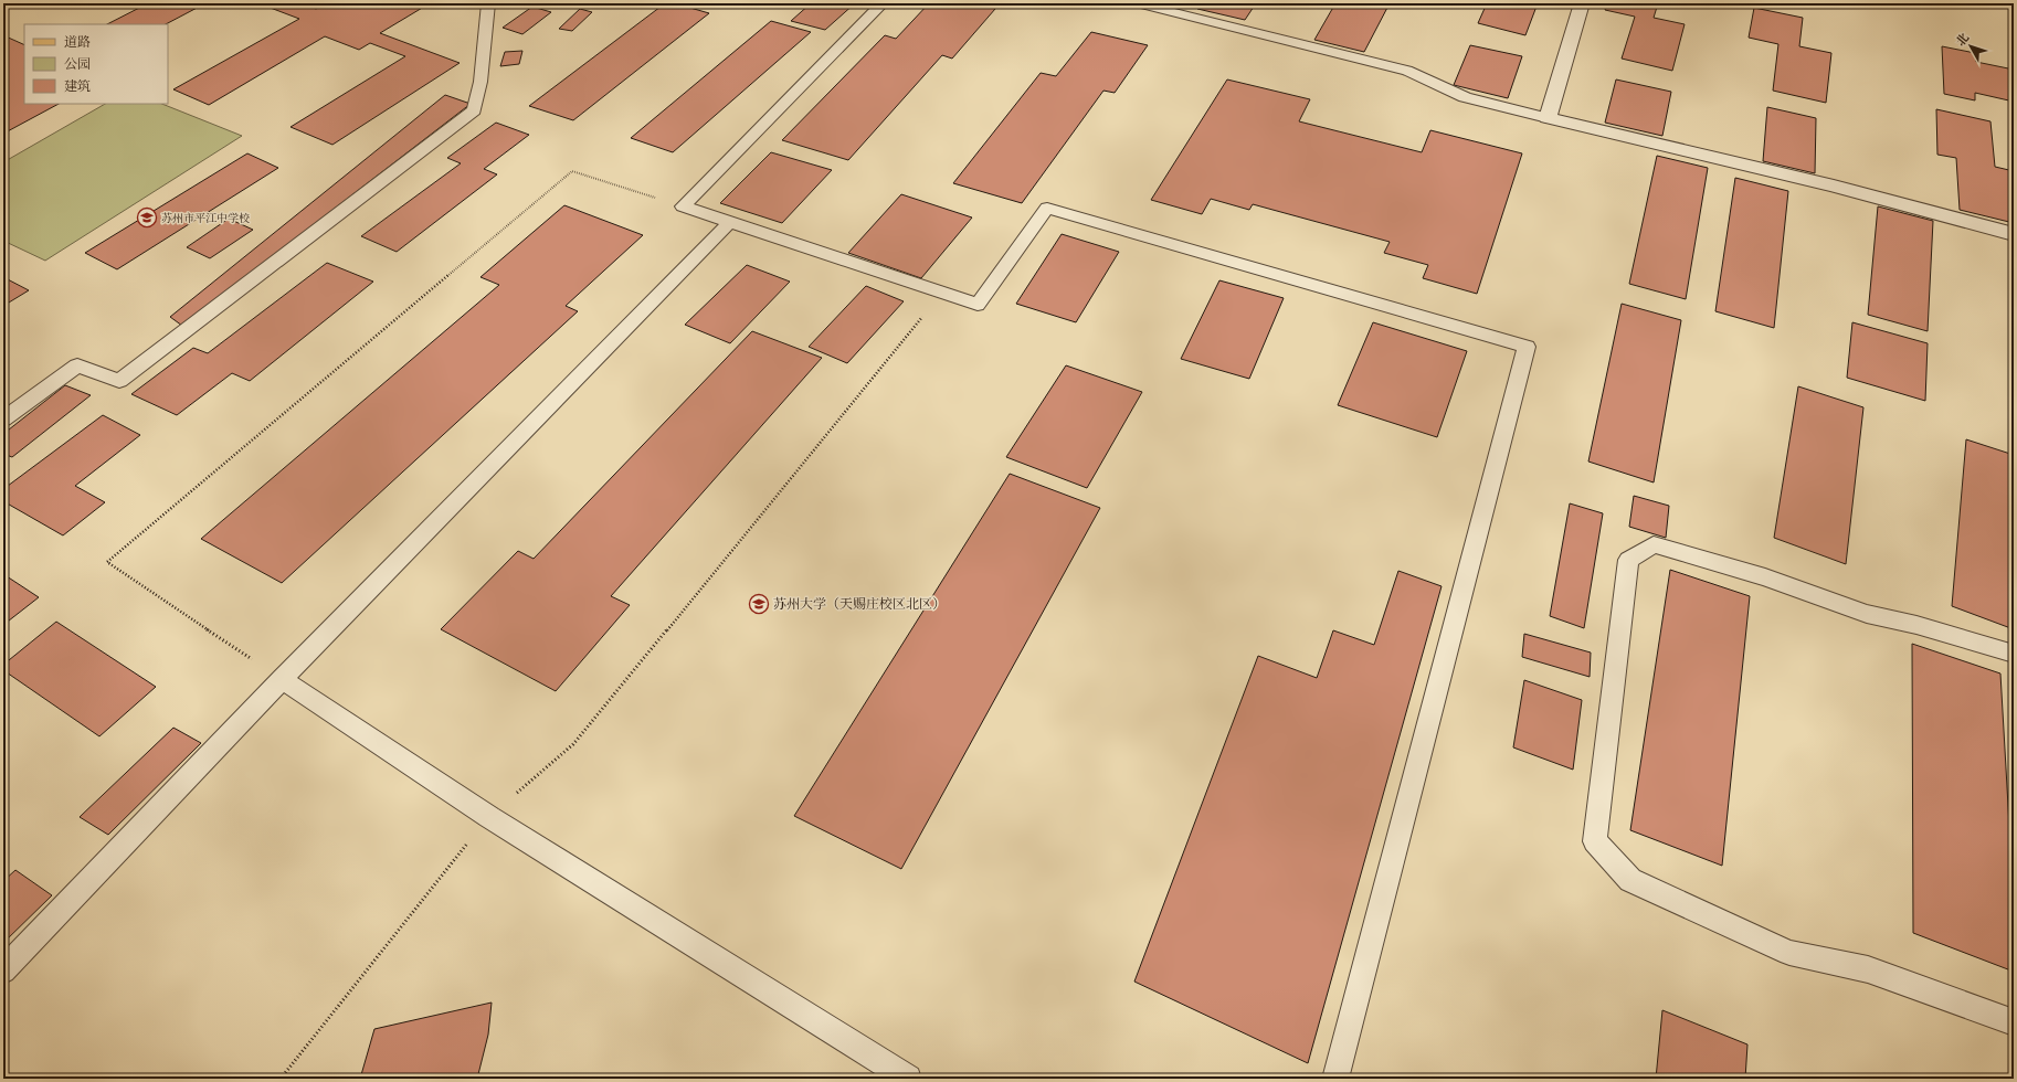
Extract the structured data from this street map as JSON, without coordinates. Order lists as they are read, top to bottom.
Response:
{
  "places": {
    "school or university": ["苏州市平江中学校", "苏州大学（天赐庄校区北区）"]
  },
  "legend": ["道路", "公园", "建筑"],
  "north": "top left"
}
